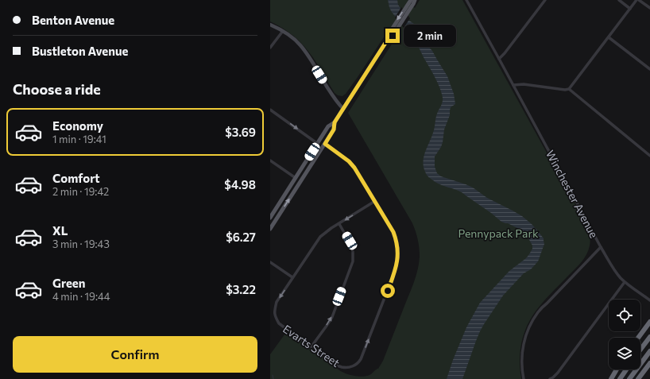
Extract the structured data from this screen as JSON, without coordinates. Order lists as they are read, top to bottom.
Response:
{
  "streets": {
    "street": ["Winchester Avenue", "Evarts Street"]
  },
  "parks": ["Pennypack Park"],
  "page": {
    "banner": ["Benton Avenue", "Bustleton Avenue"],
    "bubble": "2 min",
    "heading": "Choose a ride",
    "list": [
      {
        "name": "Economy",
        "note": "1 min · 19:41",
        "value": "$3.69"
      },
      {
        "name": "Comfort",
        "note": "2 min · 19:42",
        "value": "$4.98"
      },
      {
        "name": "XL",
        "note": "3 min · 19:43",
        "value": "$6.27"
      },
      {
        "name": "Green",
        "note": "4 min · 19:44",
        "value": "$3.22"
      }
    ],
    "buttons": "Confirm"
  }
}
